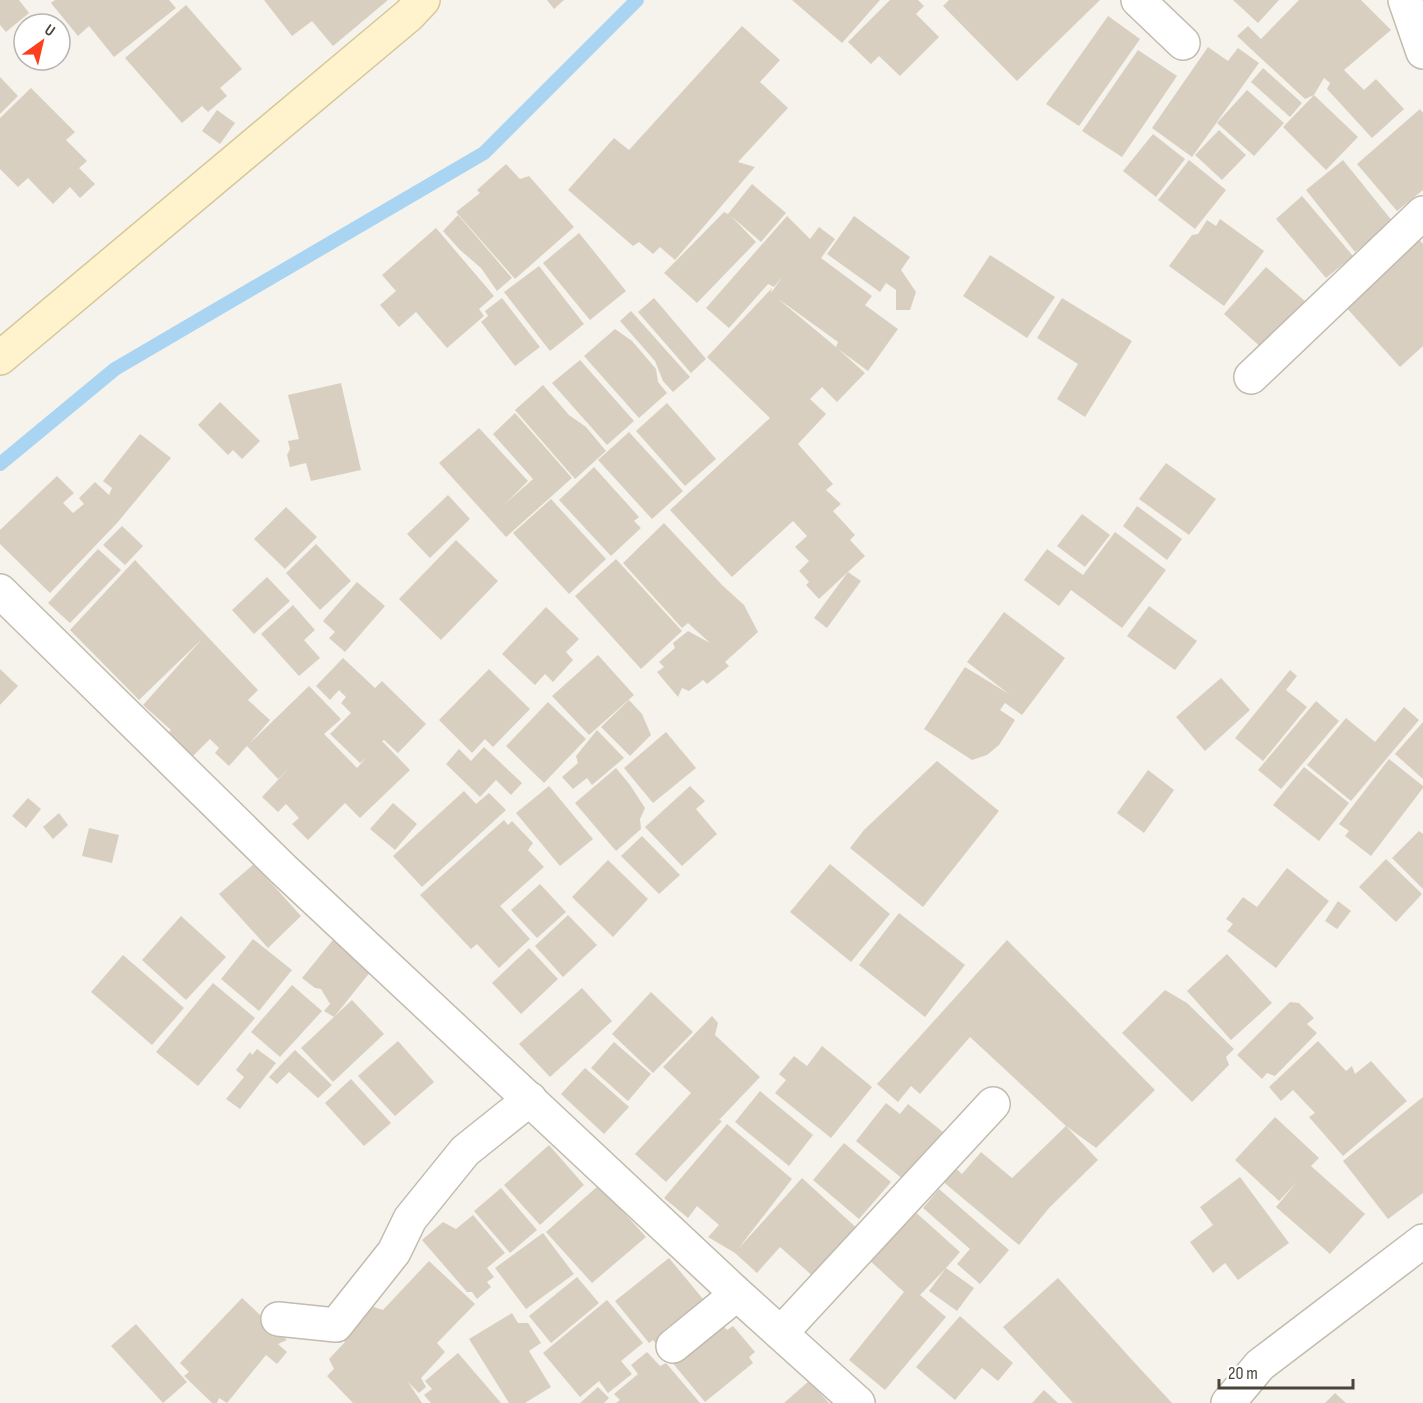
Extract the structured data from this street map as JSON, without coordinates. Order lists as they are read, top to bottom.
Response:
{
  "scale_bar": "20 m",
  "north": "top right"
}
